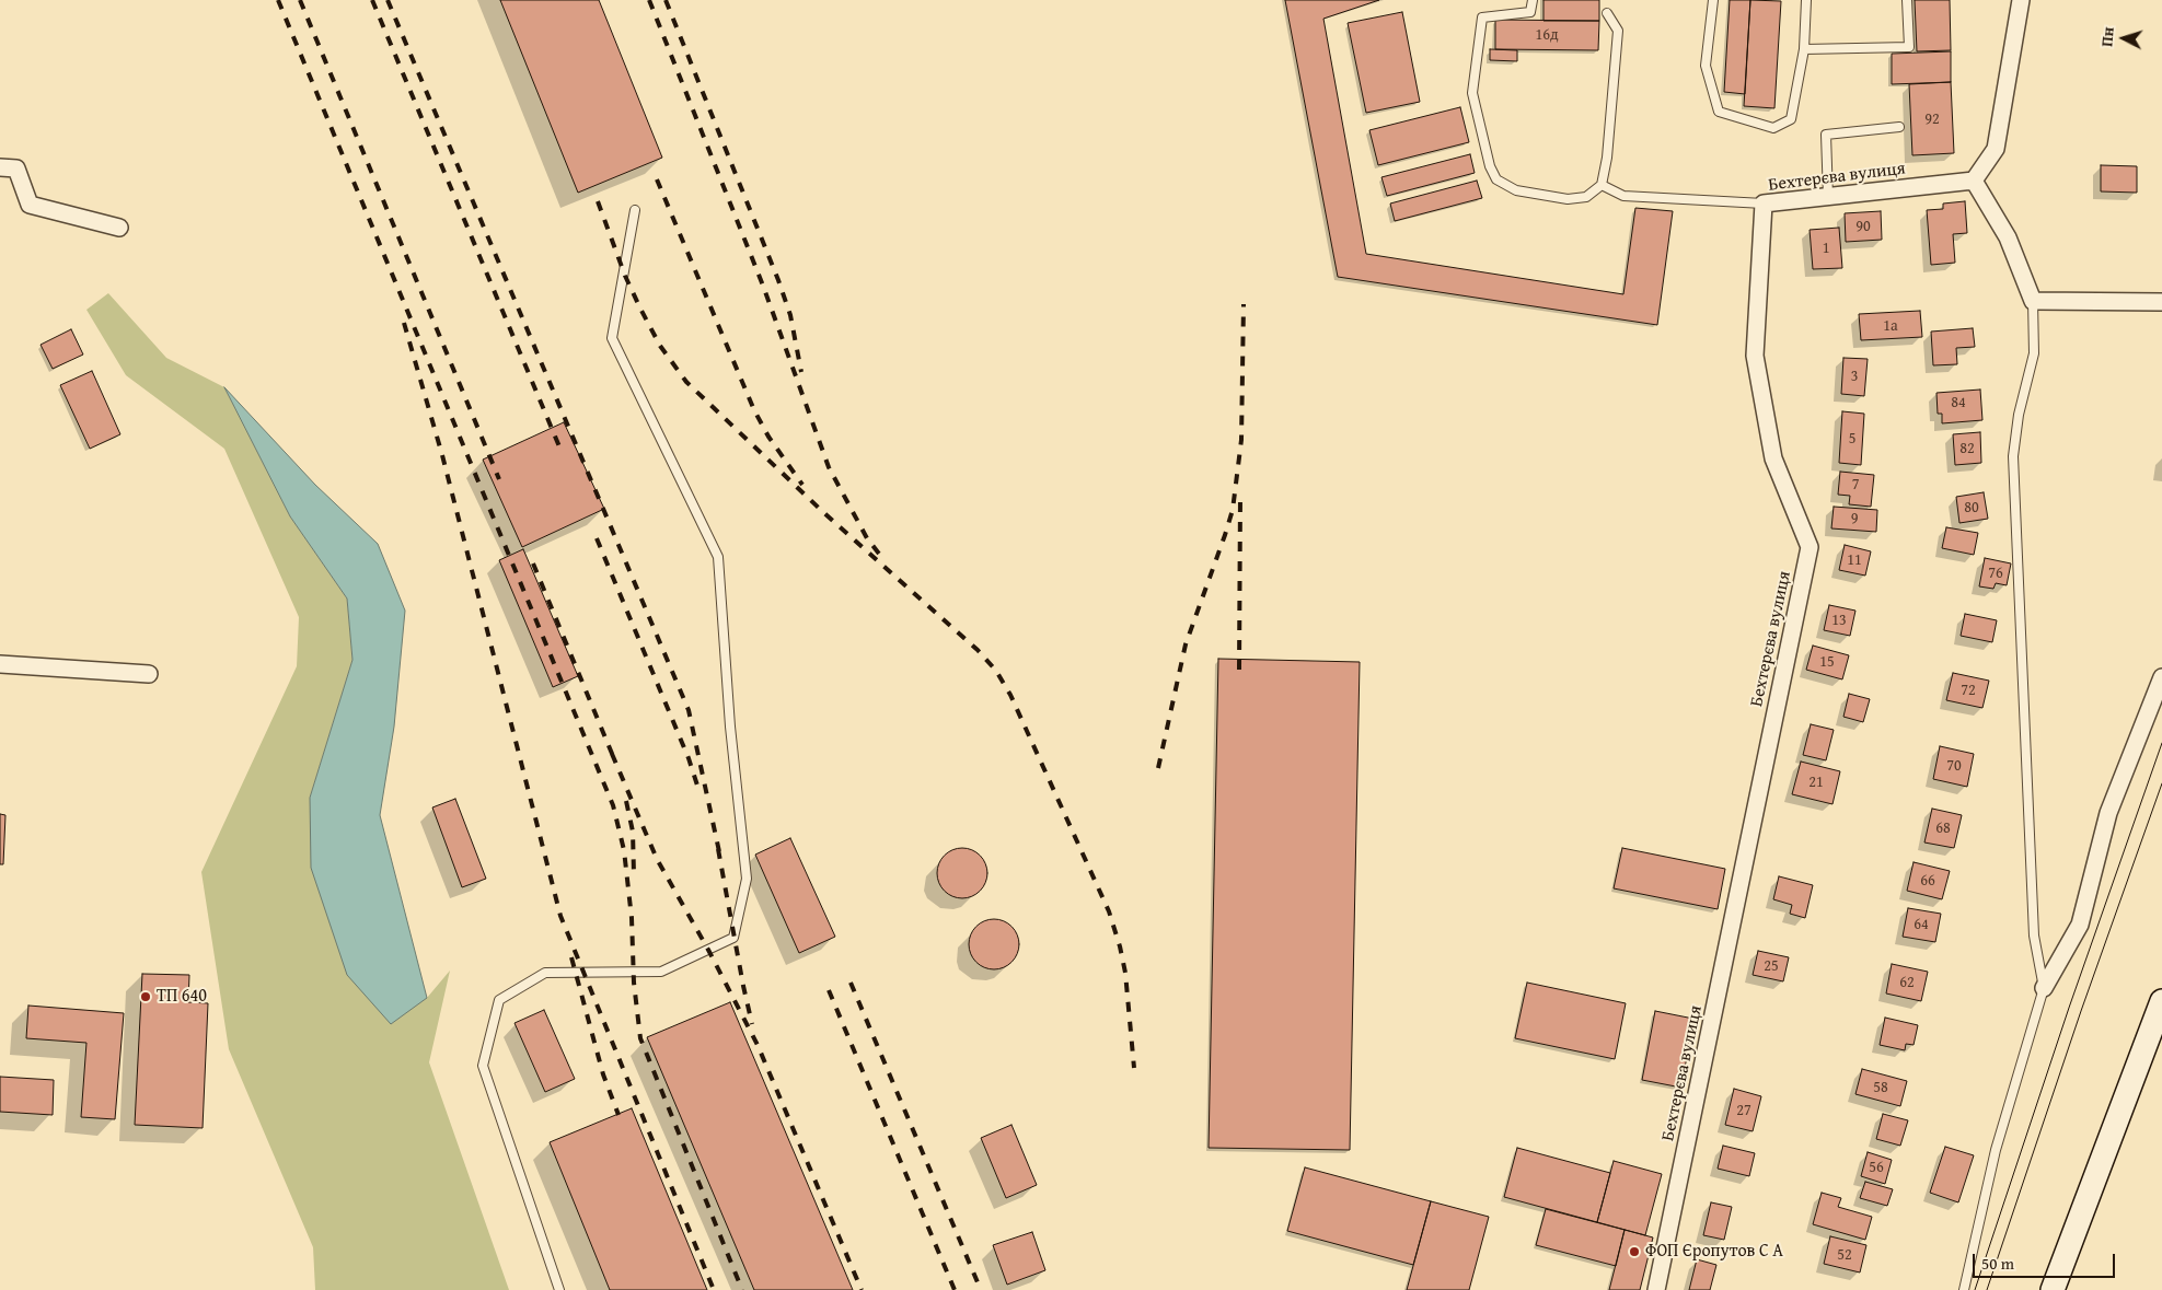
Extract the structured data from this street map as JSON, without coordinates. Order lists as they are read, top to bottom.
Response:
{
  "streets": {
    "street": ["Бехтерєва вулиця"]
  },
  "places": ["ТП 640", "ФОП Єропутов С А"],
  "house_numbers": [
    "16д",
    "92",
    "90",
    "1",
    "1а",
    "3",
    "84",
    "5",
    "82",
    "7",
    "80",
    "9",
    "11",
    "76",
    "13",
    "15",
    "72",
    "70",
    "21",
    "68",
    "66",
    "64",
    "25",
    "62",
    "58",
    "27",
    "56",
    "52"
  ],
  "scale_bar": "50 m",
  "north": "left"
}
